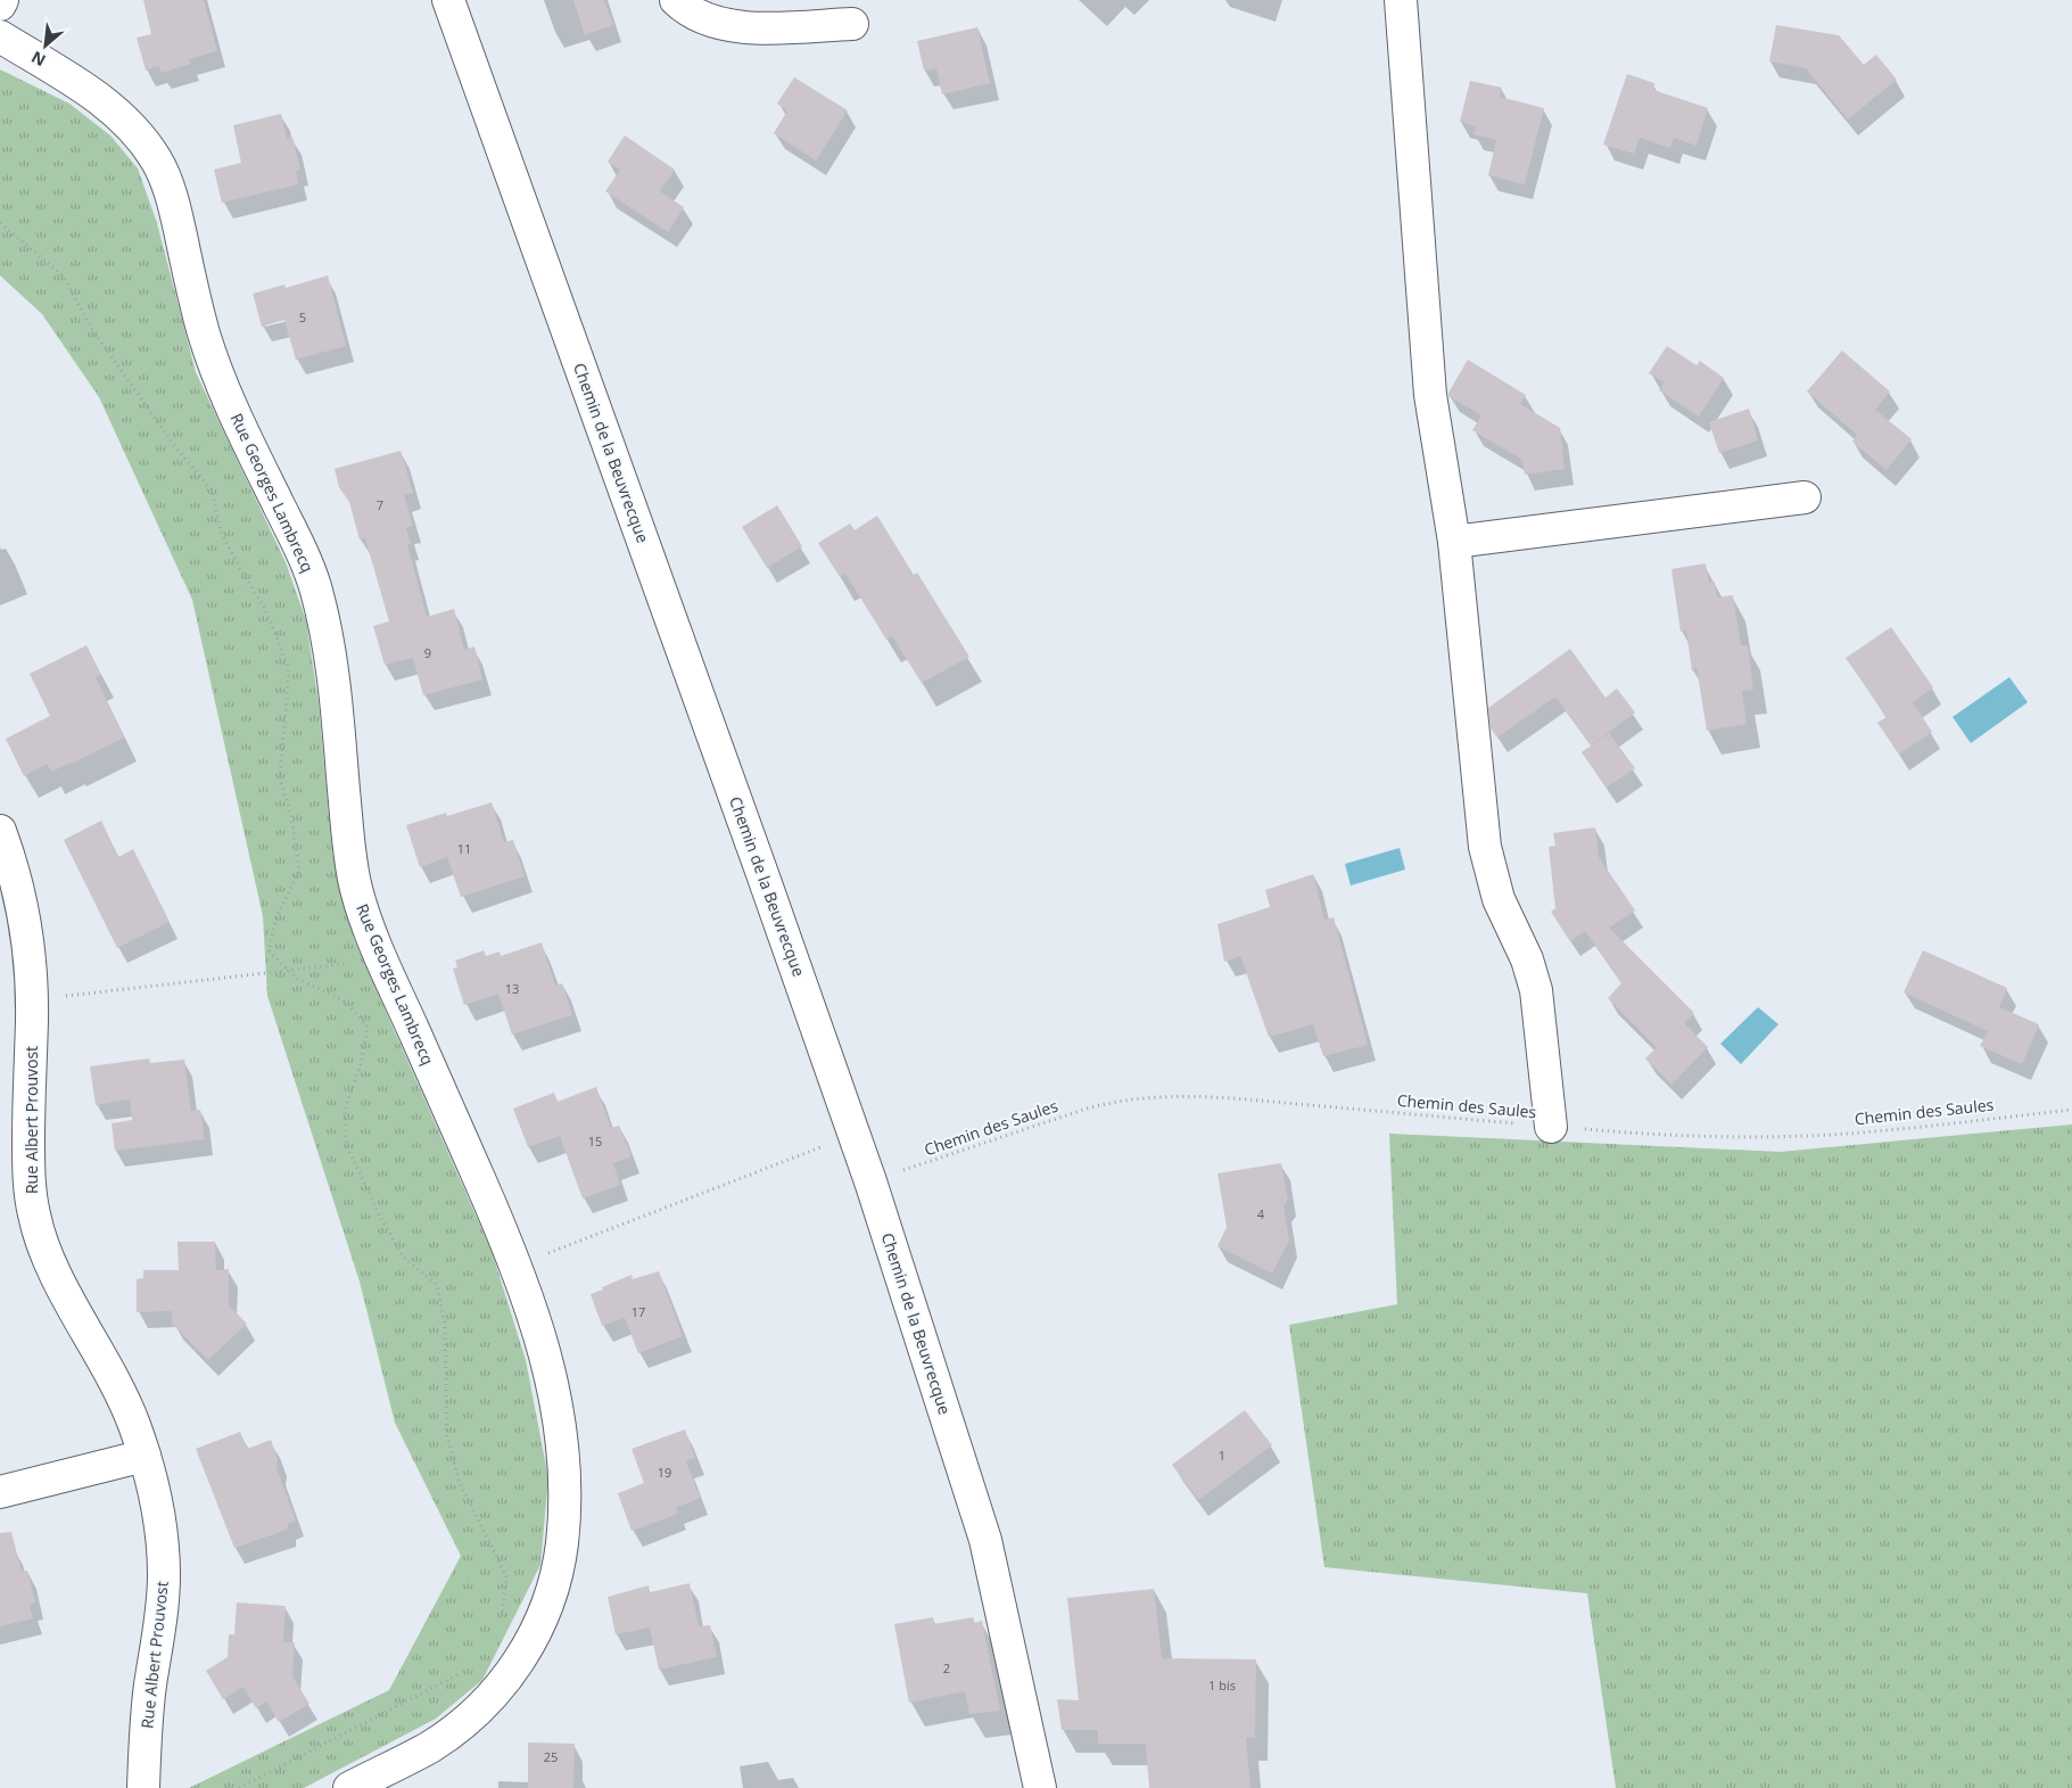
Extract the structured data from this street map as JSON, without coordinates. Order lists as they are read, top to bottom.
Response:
{
  "streets": {
    "street": ["Chemin de la Beuvrecque", "Rue Georges Lambrecq", "Rue Albert Prouvost"],
    "path": ["Chemin des Saules"]
  },
  "crossings": [
    ["Chemin de la Beuvrecque", "Chemin des Saules"]
  ],
  "house_numbers": [
    "5",
    "7",
    "9",
    "11",
    "13",
    "15",
    "4",
    "17",
    "1",
    "19",
    "2",
    "1 bis",
    "25"
  ],
  "north": "bottom left"
}
